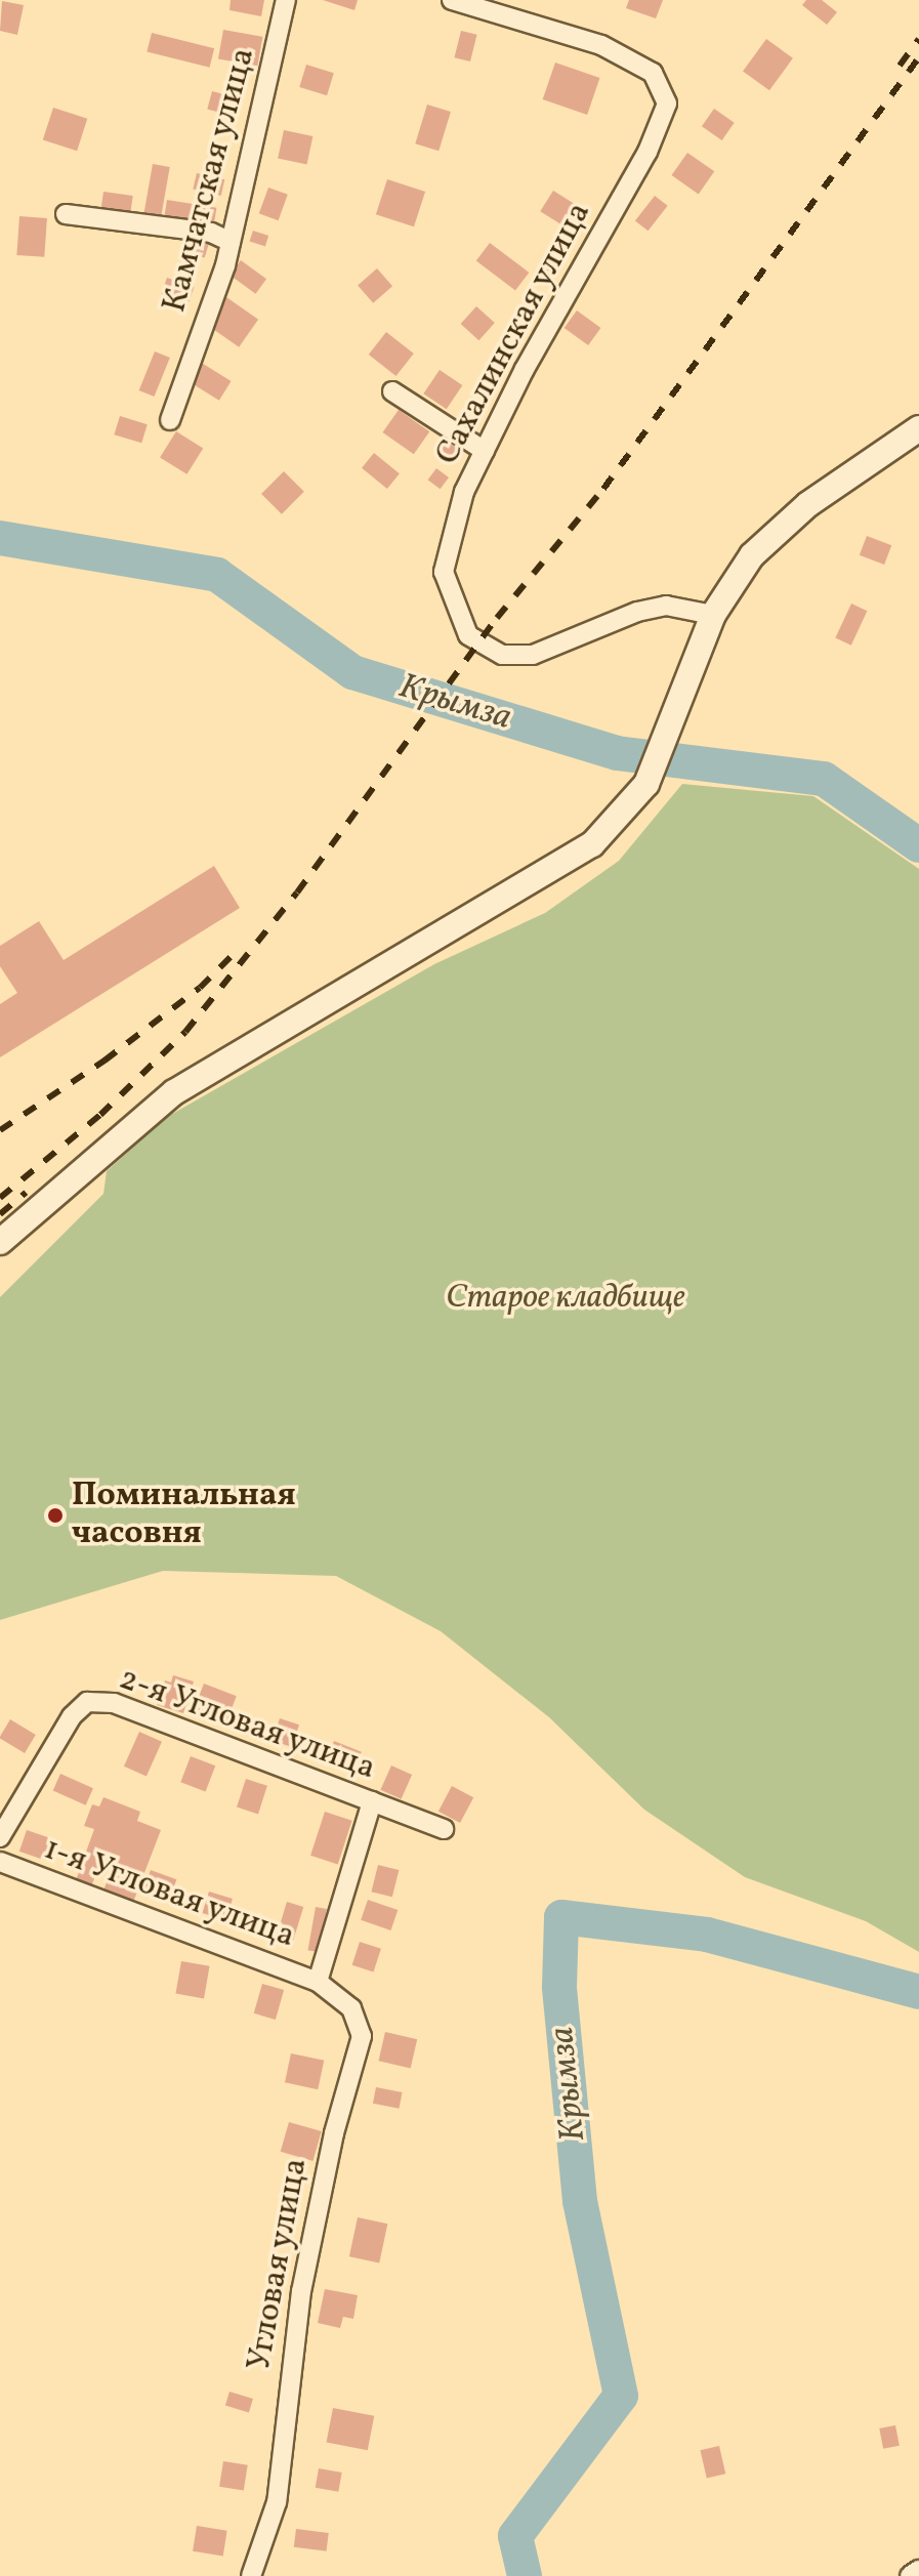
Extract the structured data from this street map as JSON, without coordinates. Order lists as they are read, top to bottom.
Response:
{
  "streets": {
    "street": [
      "Камчатская улица",
      "Сахалинская улица",
      "2-я Угловая улица",
      "1-я Угловая улица",
      "Угловая улица"
    ]
  },
  "crossings": [
    ["1-я Угловая улица", "Угловая улица"]
  ],
  "water": ["Крымза"],
  "parks": ["Старое кладбище"],
  "places": ["Поминальная часовня"]
}
